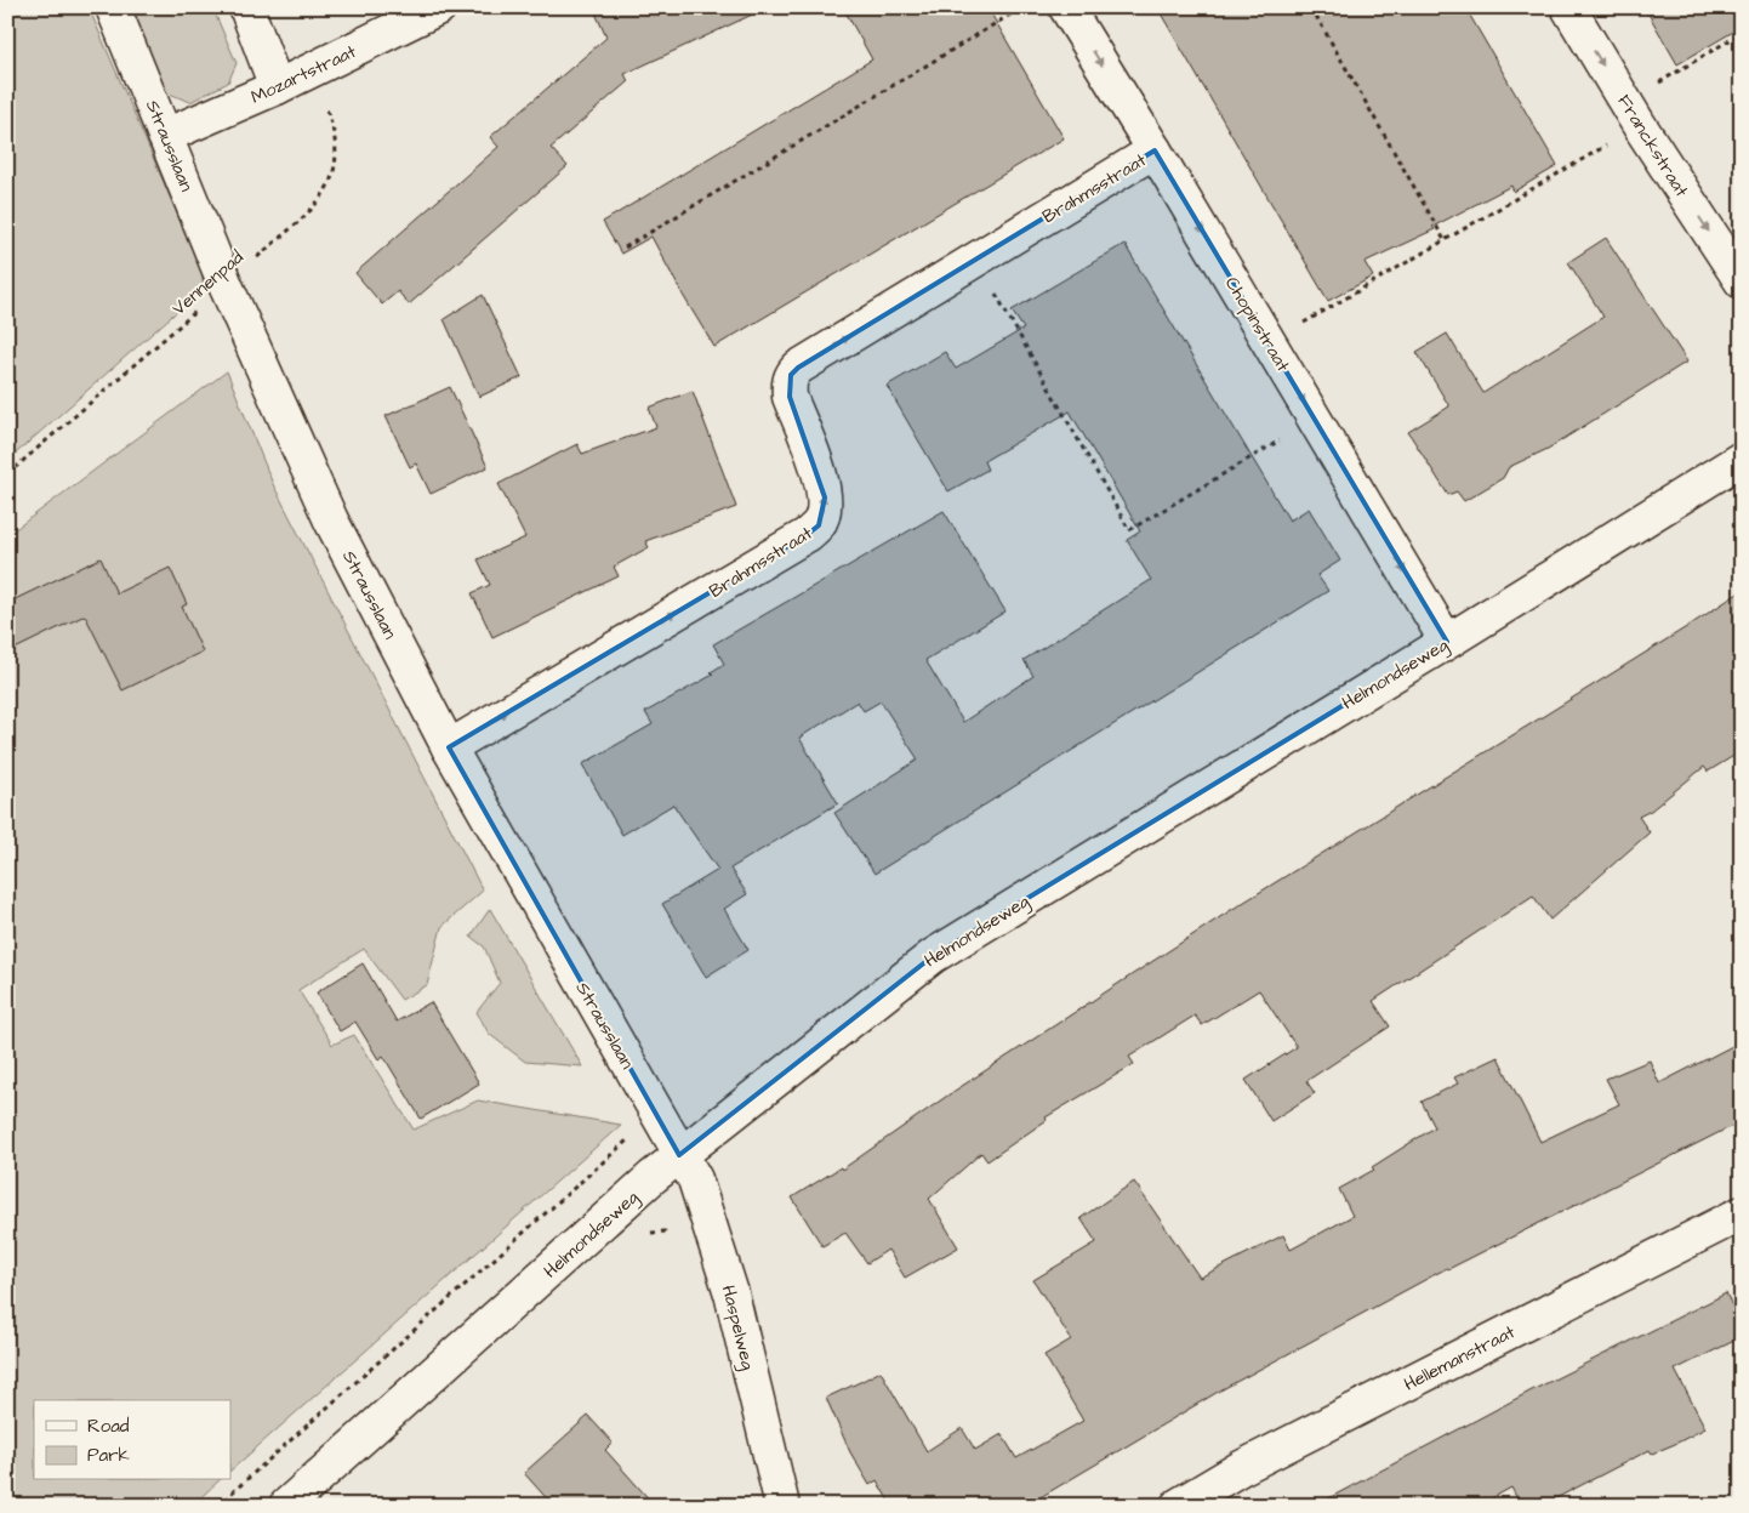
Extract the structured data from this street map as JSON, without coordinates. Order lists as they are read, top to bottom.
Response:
{
  "streets": {
    "street": [
      "Mozartstraat",
      "Strausslaan",
      "Franckstraat",
      "Brahmsstraat",
      "Chopinstraat",
      "Helmondseweg",
      "Haspelweg",
      "Hellemanstraat"
    ],
    "path": ["Vennenpad"]
  },
  "crossings": [
    ["Mozartstraat", "Strausslaan"],
    ["Mozartstraat", "Vennenpad"],
    ["Strausslaan", "Brahmsstraat"],
    ["Strausslaan", "Vennenpad"],
    ["Strausslaan", "Helmondseweg"],
    ["Strausslaan", "Haspelweg"],
    ["Brahmsstraat", "Chopinstraat"],
    ["Chopinstraat", "Helmondseweg"],
    ["Helmondseweg", "Haspelweg"]
  ],
  "one_way": ["Franckstraat", "Brahmsstraat", "Chopinstraat"],
  "legend": ["Road", "Park"]
}
